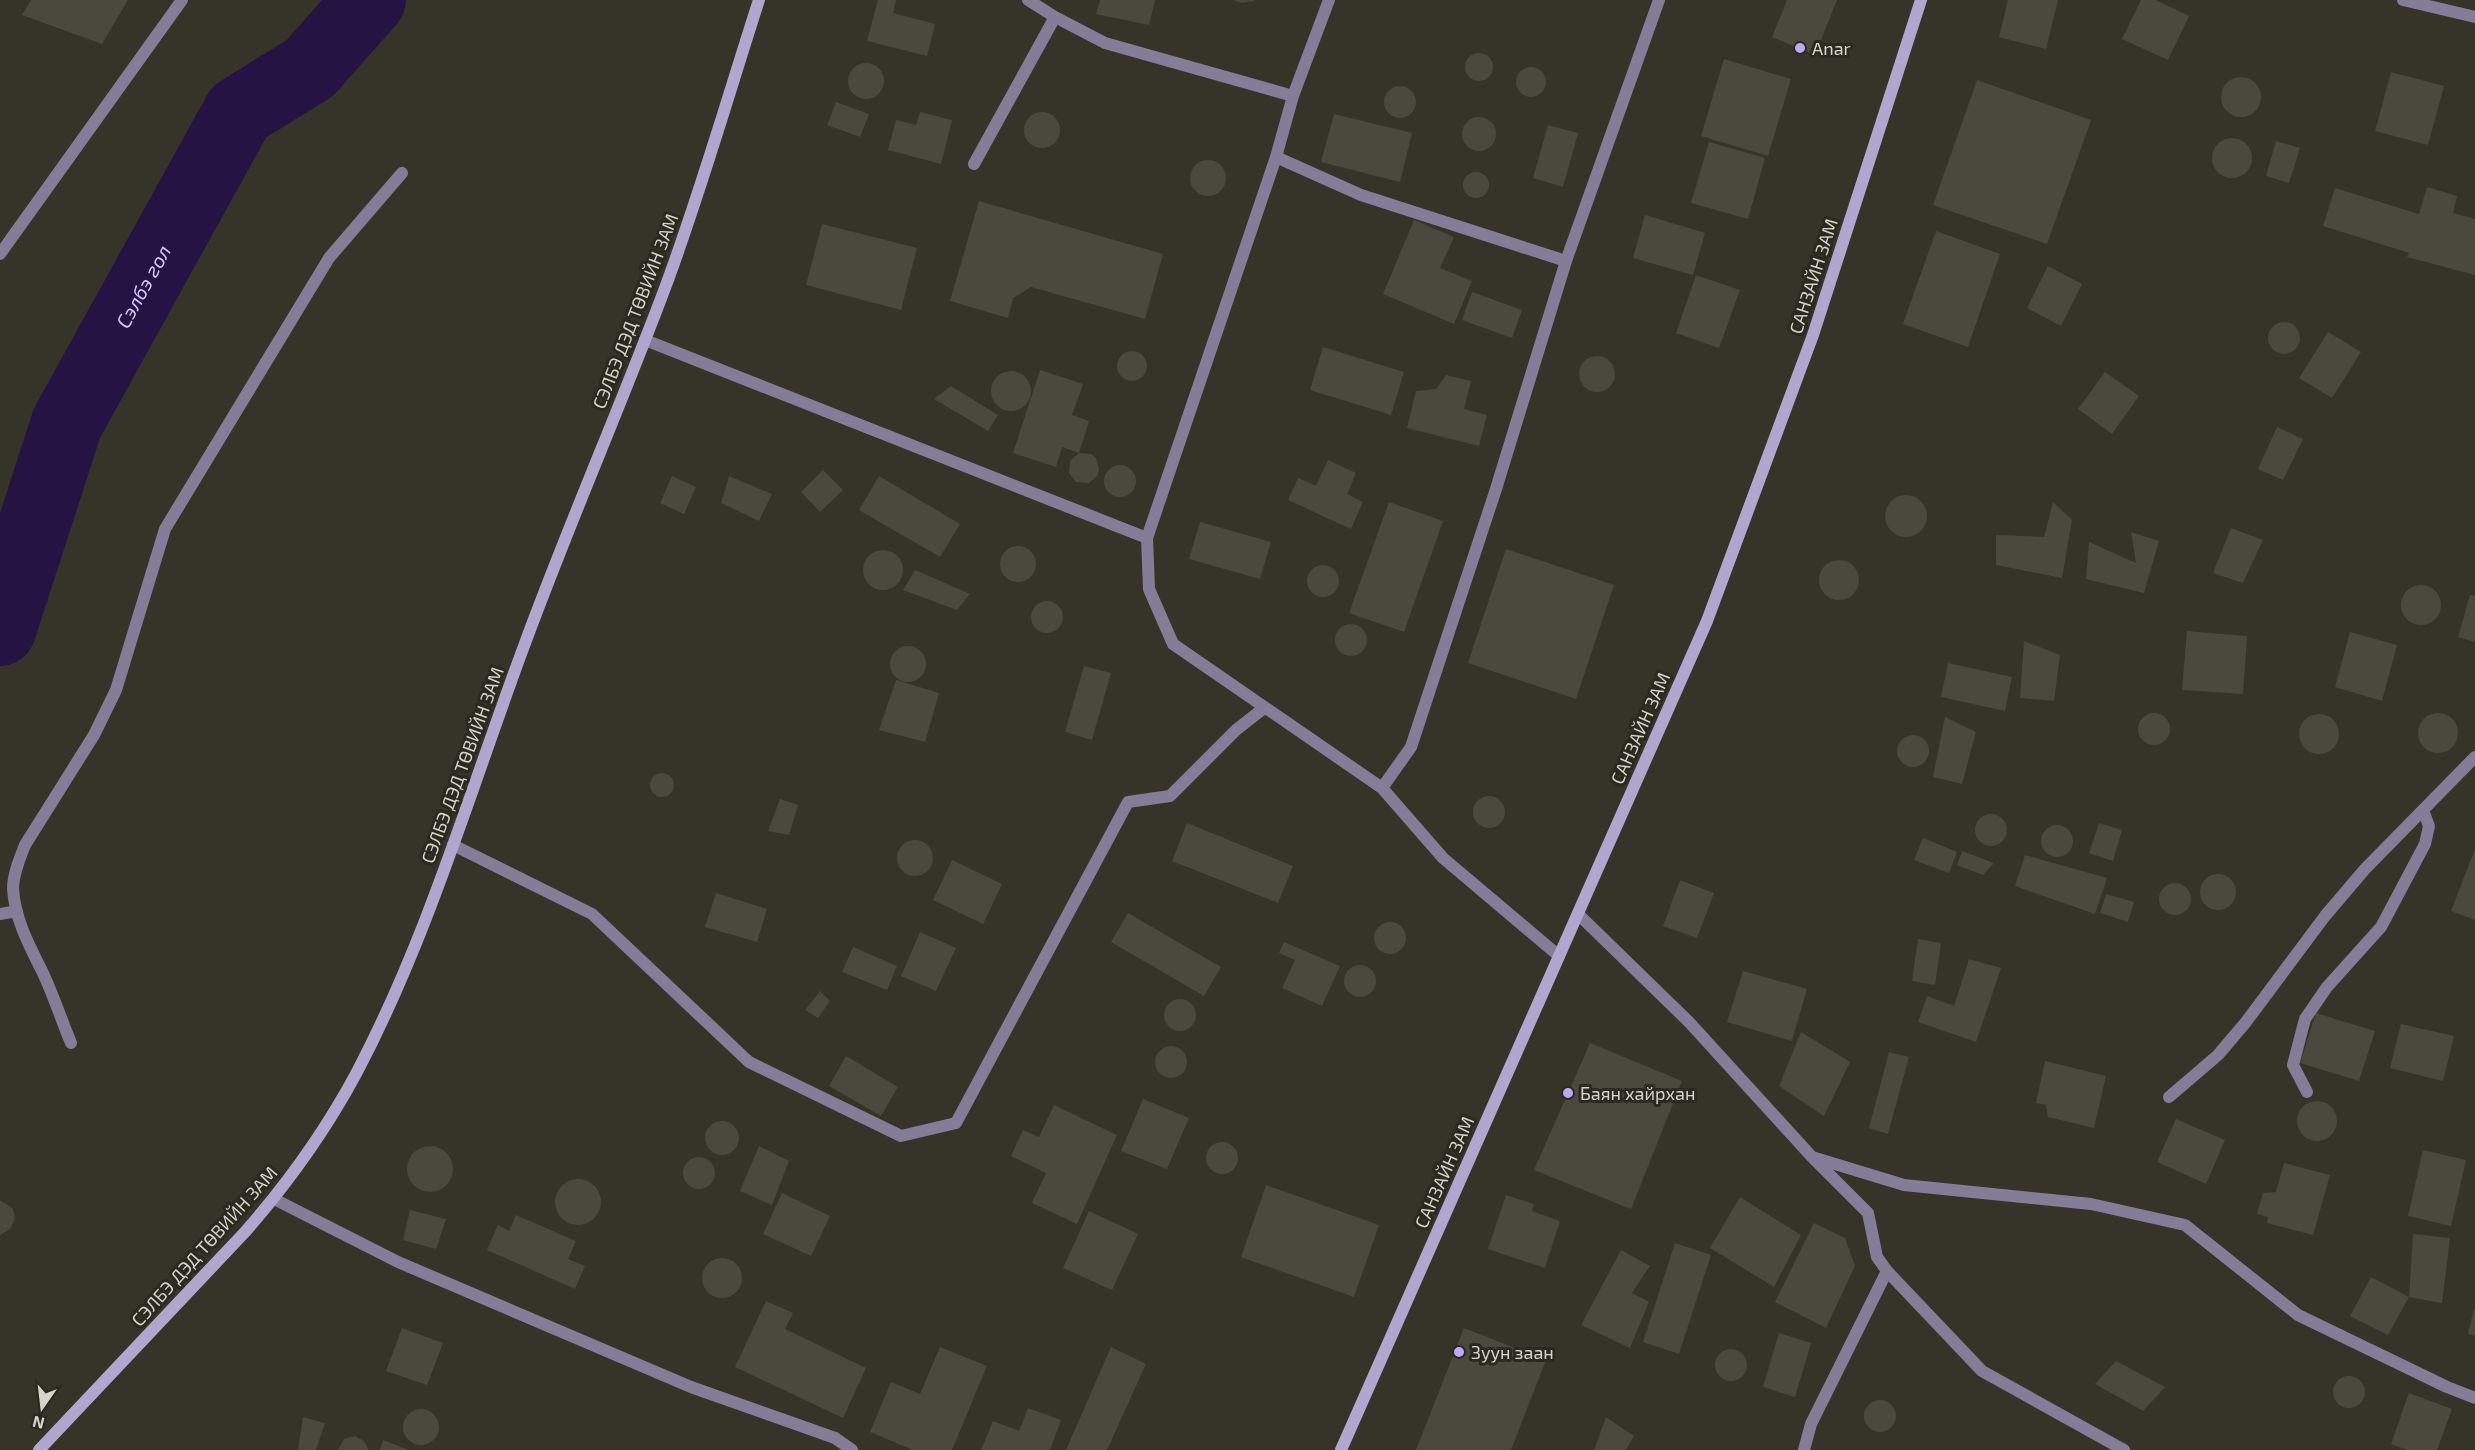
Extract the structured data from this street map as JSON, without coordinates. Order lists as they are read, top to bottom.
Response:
{
  "streets": {
    "street": ["САНЗАЙН ЗАМ", "СЭЛБЭ ДЭД ТӨВИЙН ЗАМ"]
  },
  "water": ["Сэлбэ гол"],
  "places": ["Anar", "Баян хайрхан", "Зуун заан"],
  "north": "bottom"
}
